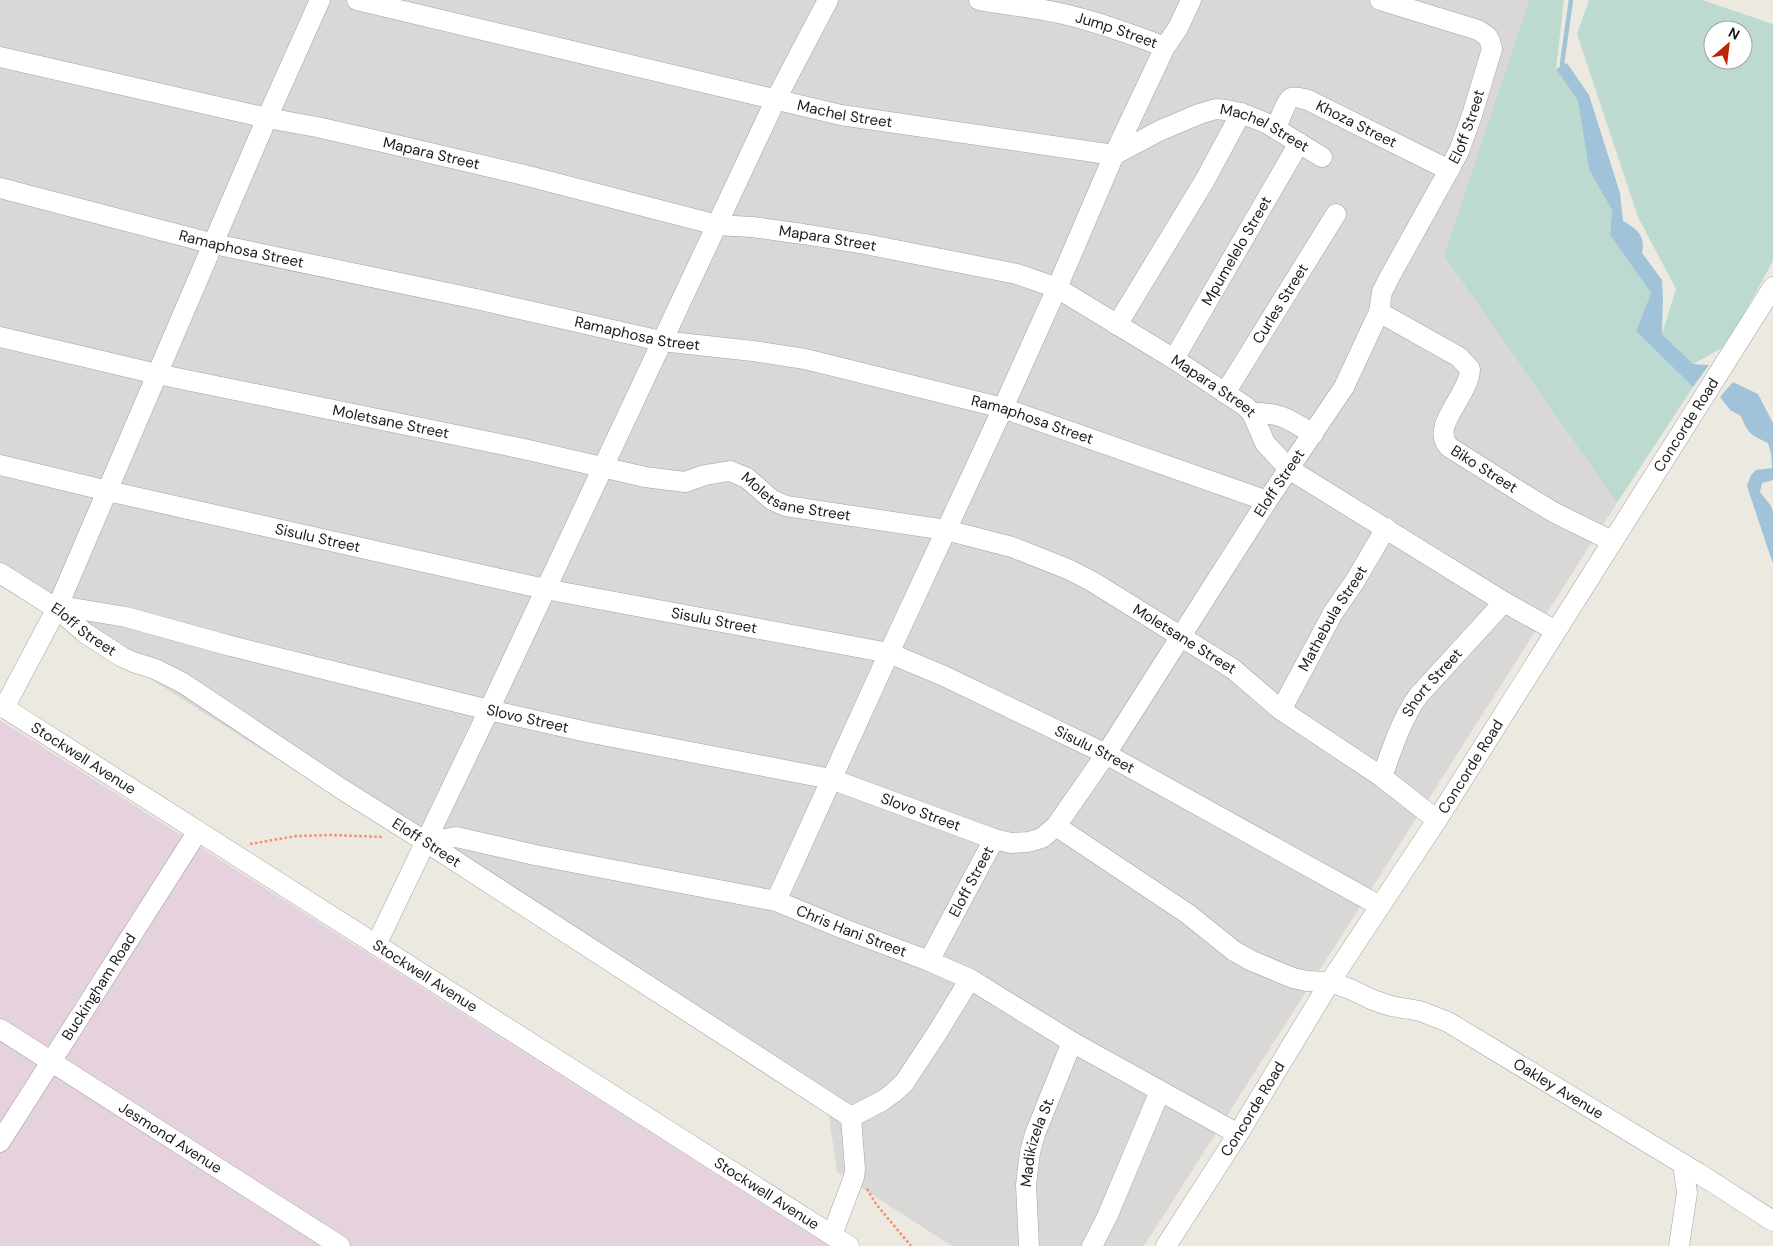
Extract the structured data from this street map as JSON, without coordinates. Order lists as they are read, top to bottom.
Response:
{
  "streets": {
    "street": [
      "Jump Street",
      "Machel Street",
      "Khoza Street",
      "Eloff Street",
      "Mapara Street",
      "Ramaphosa Street",
      "Mpumelelo Street",
      "Curles Street",
      "Moletsane Street",
      "Concorde Road",
      "Biko Street",
      "Sisulu Street",
      "Mathebula Street",
      "Short Street",
      "Slovo Street",
      "Stockwell Avenue",
      "Chris Hani Street",
      "Buckingham Road",
      "Oakley Avenue",
      "Jesmond Avenue",
      "Madikizela St."
    ]
  },
  "crossings": [
    ["Machel Street", "Khoza Street"],
    ["Machel Street", "Mpumelelo Street"],
    ["Khoza Street", "Eloff Street"],
    ["Eloff Street", "Mapara Street"],
    ["Eloff Street", "Ramaphosa Street"],
    ["Eloff Street", "Moletsane Street"],
    ["Eloff Street", "Biko Street"],
    ["Eloff Street", "Sisulu Street"],
    ["Eloff Street", "Slovo Street"],
    ["Eloff Street", "Chris Hani Street"],
    ["Mapara Street", "Mpumelelo Street"],
    ["Mapara Street", "Curles Street"],
    ["Mapara Street", "Concorde Road"],
    ["Mapara Street", "Mathebula Street"],
    ["Mapara Street", "Short Street"],
    ["Moletsane Street", "Concorde Road"],
    ["Moletsane Street", "Mathebula Street"],
    ["Moletsane Street", "Short Street"],
    ["Concorde Road", "Biko Street"],
    ["Concorde Road", "Sisulu Street"],
    ["Concorde Road", "Chris Hani Street"],
    ["Concorde Road", "Oakley Avenue"],
    ["Stockwell Avenue", "Buckingham Road"],
    ["Chris Hani Street", "Madikizela St."],
    ["Buckingham Road", "Jesmond Avenue"]
  ],
  "north": "top right"
}
